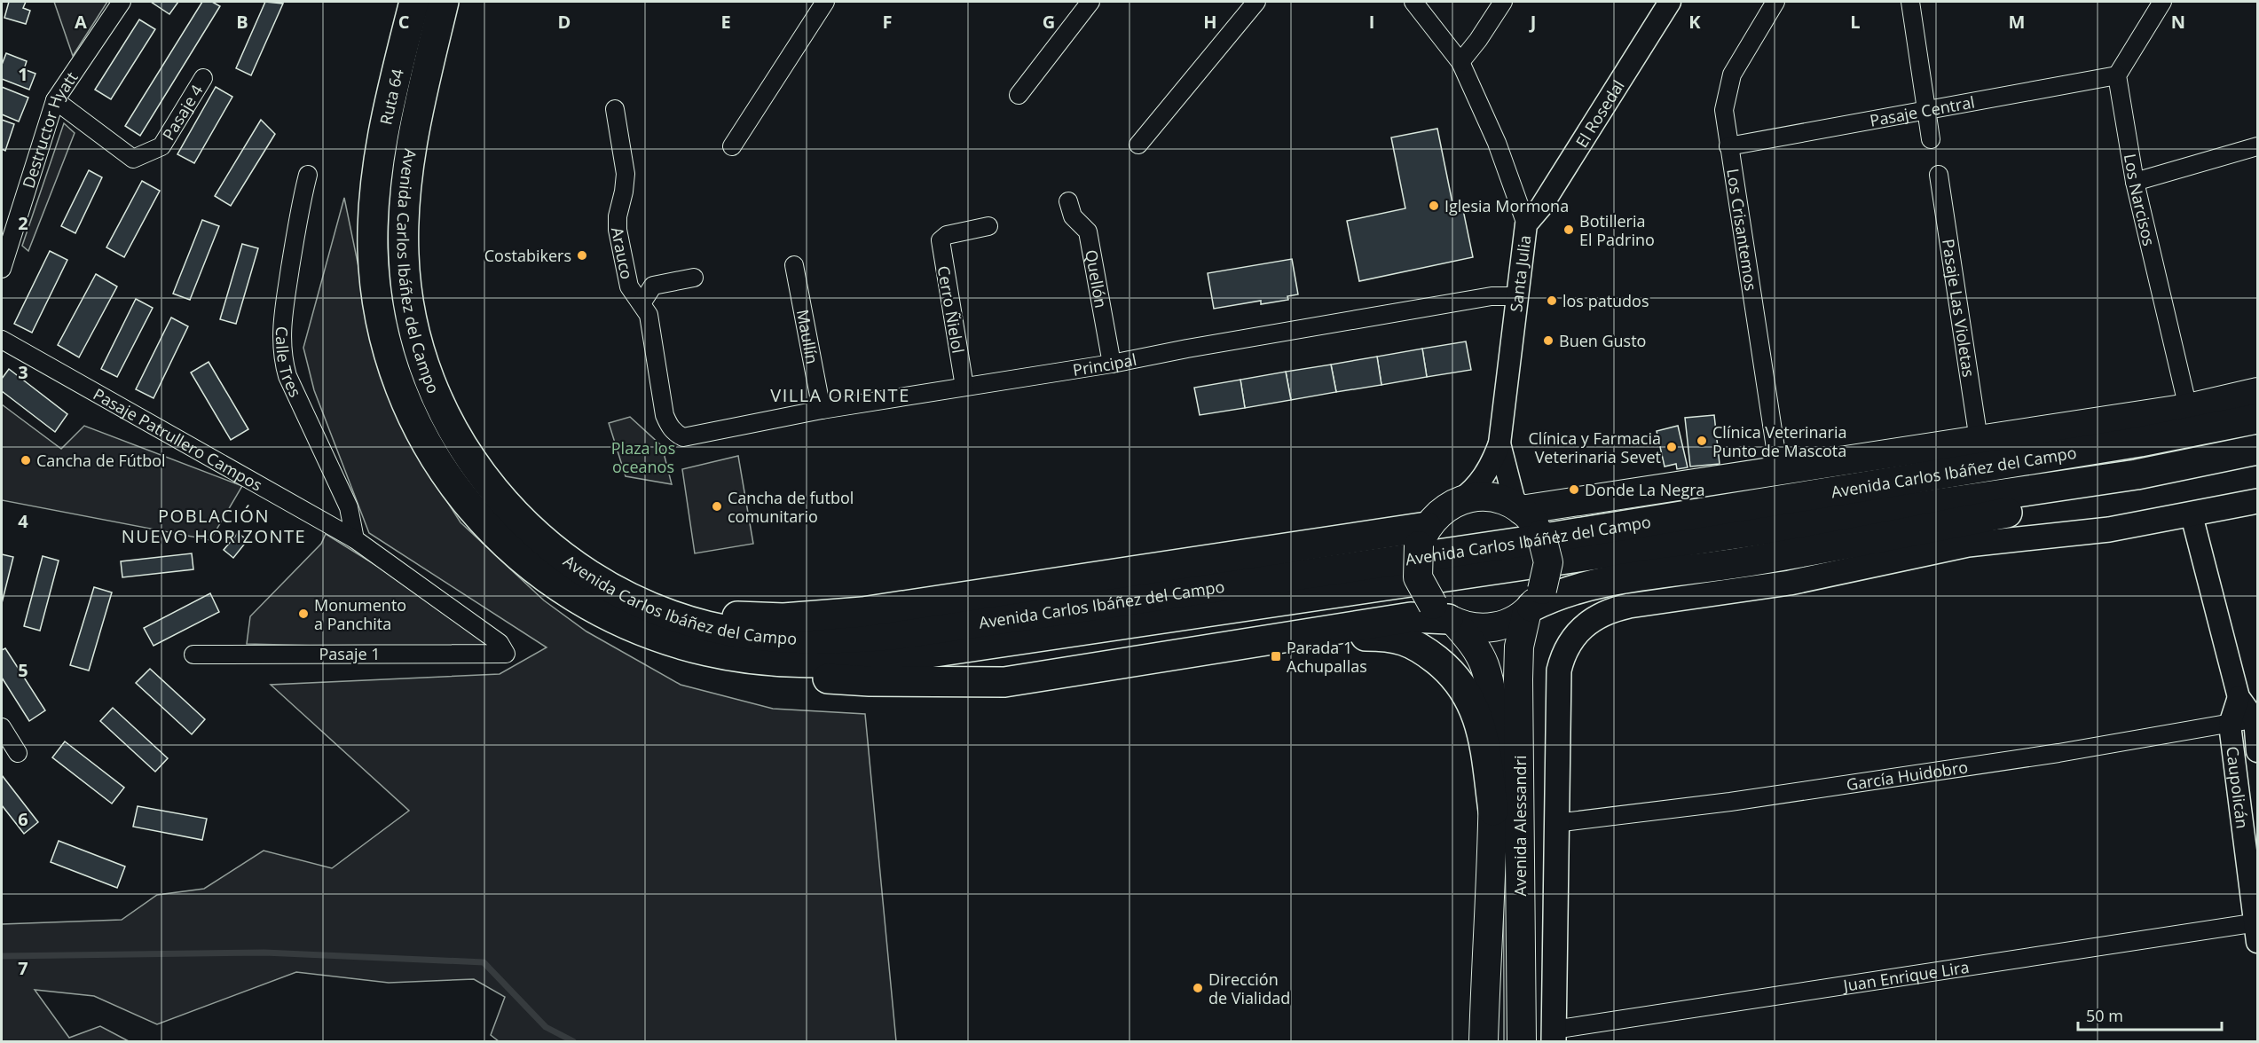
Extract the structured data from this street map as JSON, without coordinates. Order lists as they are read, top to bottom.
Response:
{
  "streets": {
    "highway": ["Ruta 64", "Avenida Carlos Ibáñez del Campo"],
    "main road": ["Avenida Alessandri"],
    "street": [
      "Pasaje Central",
      "Pasaje 4",
      "El Rosedal",
      "Destructor Hyatt",
      "Los Narcisos",
      "Los Crisantemos",
      "Arauco",
      "Santa Julia",
      "Quellón",
      "Pasaje Las Violetas",
      "Cerro Ñielol",
      "Maullín",
      "Calle Tres",
      "Principal",
      "Pasaje Patrullero Campos",
      "Pasaje 1",
      "García Huidobro",
      "Caupolicán",
      "Juan Enrique Lira"
    ]
  },
  "crossings": [
    ["Ruta 64", "Avenida Carlos Ibáñez del Campo"],
    ["Pasaje Central", "Los Narcisos"],
    ["Pasaje Central", "Los Crisantemos"],
    ["Pasaje 4", "Destructor Hyatt"],
    ["El Rosedal", "Santa Julia"],
    ["Los Narcisos", "Avenida Carlos Ibáñez del Campo"],
    ["Los Crisantemos", "Avenida Carlos Ibáñez del Campo"],
    ["Arauco", "Principal"],
    ["Avenida Carlos Ibáñez del Campo", "Santa Julia"],
    ["Avenida Carlos Ibáñez del Campo", "Pasaje Las Violetas"],
    ["Avenida Carlos Ibáñez del Campo", "Avenida Alessandri"],
    ["Santa Julia", "Principal"],
    ["Santa Julia", "Avenida Alessandri"],
    ["Quellón", "Principal"],
    ["Cerro Ñielol", "Principal"],
    ["Maullín", "Principal"],
    ["Calle Tres", "Pasaje Patrullero Campos"],
    ["Pasaje Patrullero Campos", "Pasaje 1"],
    ["García Huidobro", "Caupolicán"],
    ["Caupolicán", "Juan Enrique Lira"]
  ],
  "districts": ["VILLA ORIENTE", "POBLACIÓN NUEVO HORIZONTE"],
  "parks": ["Plaza los oceanos"],
  "places": {
    "other": [
      "Iglesia Mormona",
      "Botilleria El Padrino",
      "Costabikers",
      "los patudos",
      "Buen Gusto",
      "Clínica Veterinaria Punto de Mascota",
      "Clínica y Farmacia Veterinaria Sevet",
      "Cancha de Fútbol",
      "Donde La Negra",
      "Cancha de futbol comunitario",
      "Monumento a Panchita",
      "Dirección de Vialidad"
    ],
    "transit": ["Parada 1 Achupallas"]
  },
  "scale_bar": "50 m",
  "grid": {
    "columns": [
      "A",
      "B",
      "C",
      "D",
      "E",
      "F",
      "G",
      "H",
      "I",
      "J",
      "K",
      "L",
      "M",
      "N"
    ],
    "rows": [
      "1",
      "2",
      "3",
      "4",
      "5",
      "6",
      "7"
    ]
  }
}
